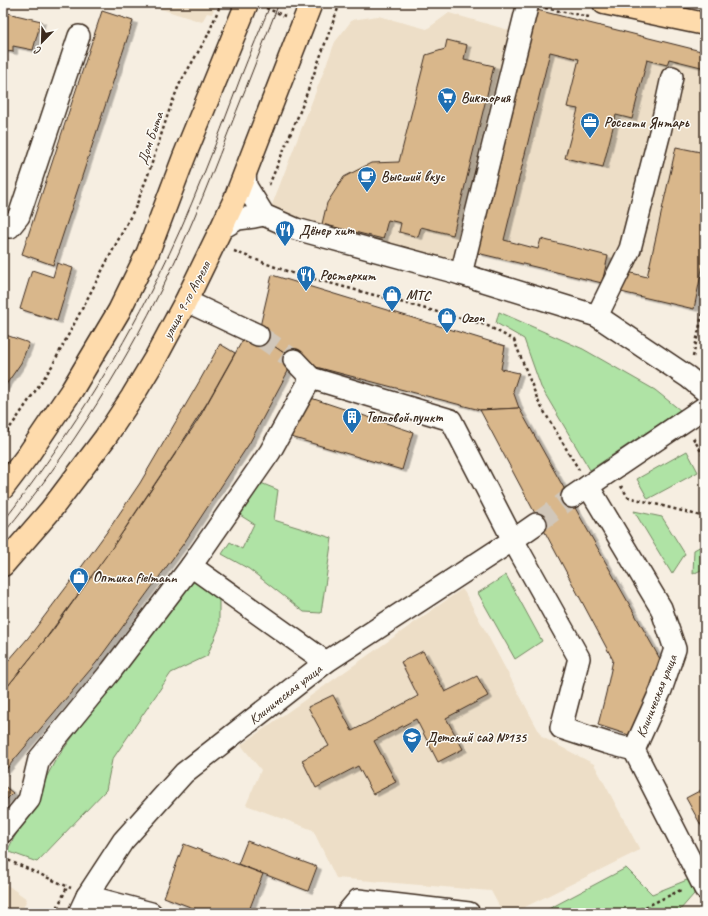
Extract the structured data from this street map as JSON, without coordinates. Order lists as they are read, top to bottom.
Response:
{
  "streets": {
    "main road": ["улица 9-го Апреля"],
    "street": ["Клиническая улица"],
    "path": ["Дом Быта"]
  },
  "places": {
    "supermarket": ["Виктория"],
    "office": ["Россети Янтарь"],
    "cafe": ["Высший вкус"],
    "restaurant": ["Дёнер хит", "Ростерхит"],
    "shop": ["МТС", "Ozon", "Оптика fielmann"],
    "building": ["Тепловой пункт"],
    "school or university": ["Детский сад №135"]
  },
  "north": "bottom left"
}
